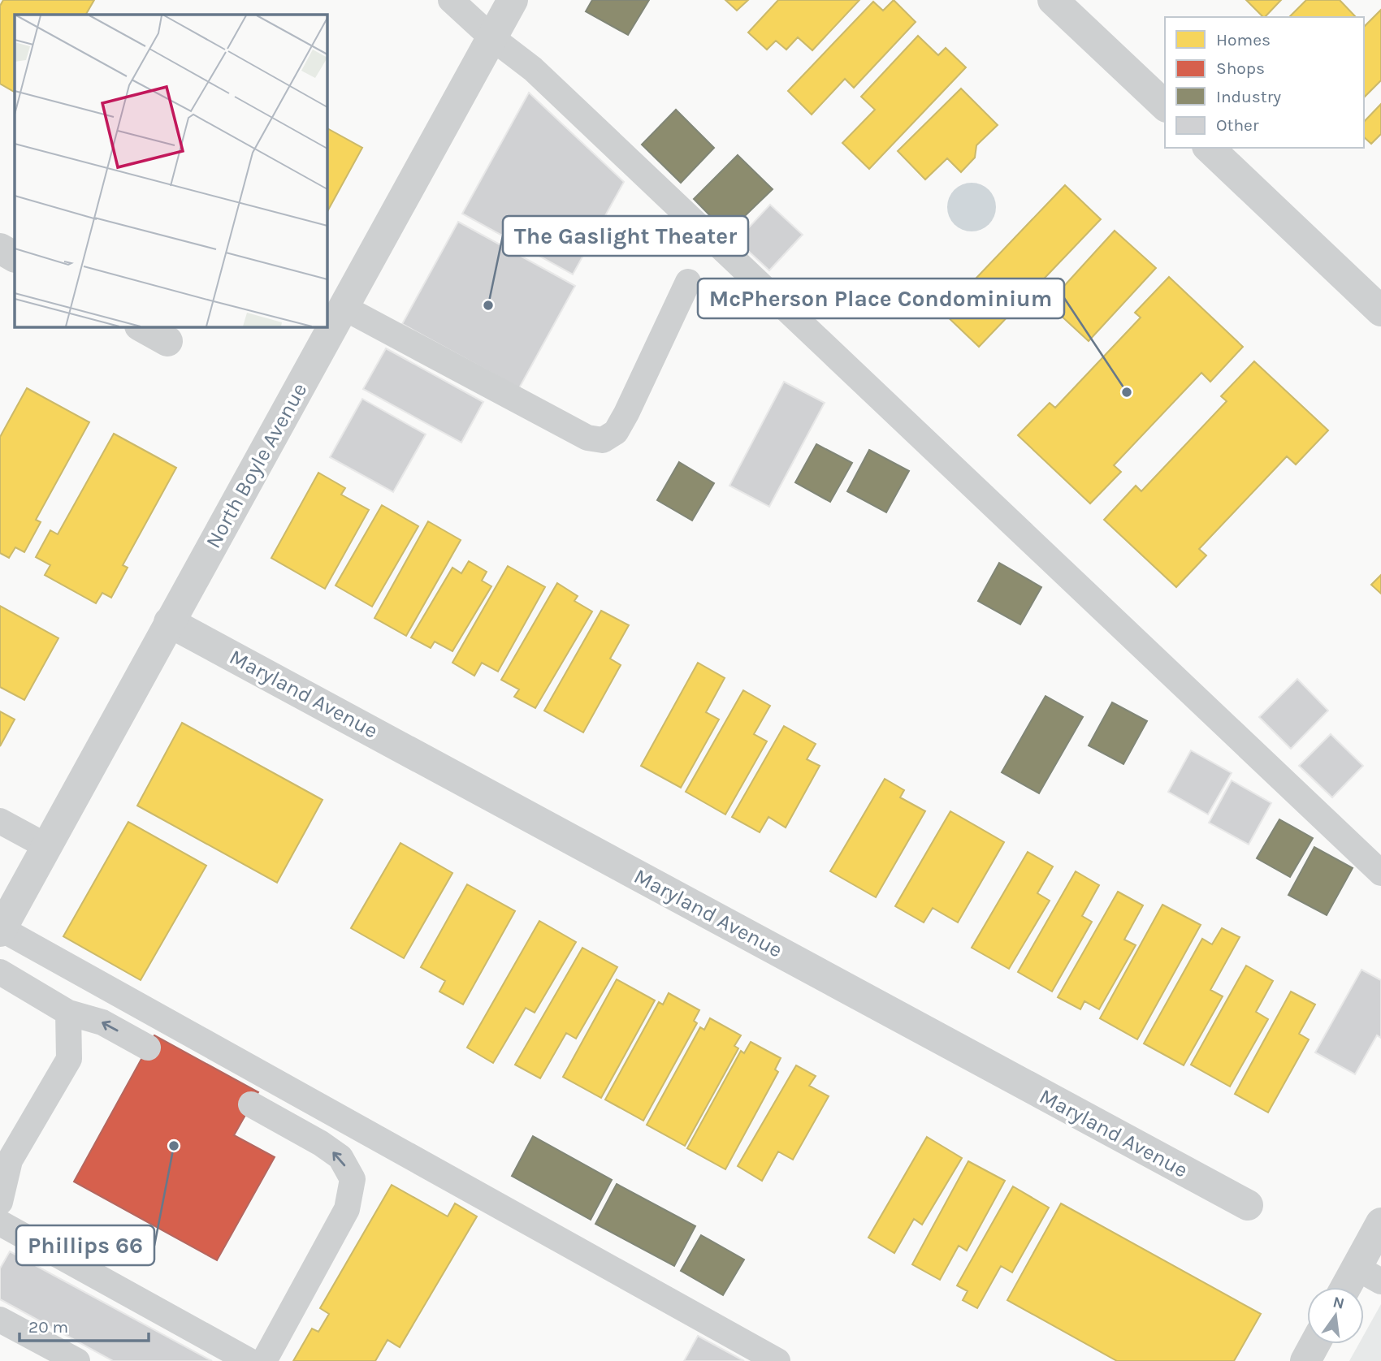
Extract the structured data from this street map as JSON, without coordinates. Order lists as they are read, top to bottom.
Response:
{
  "streets": {
    "street": ["North Boyle Avenue", "Maryland Avenue"]
  },
  "crossings": [
    ["North Boyle Avenue", "Maryland Avenue"]
  ],
  "places": ["The Gaslight Theater", "McPherson Place Condominium", "Phillips 66"],
  "legend": [
    "Homes",
    "Shops",
    "Industry",
    "Other"
  ],
  "scale_bar": "20 m",
  "north": "top"
}
